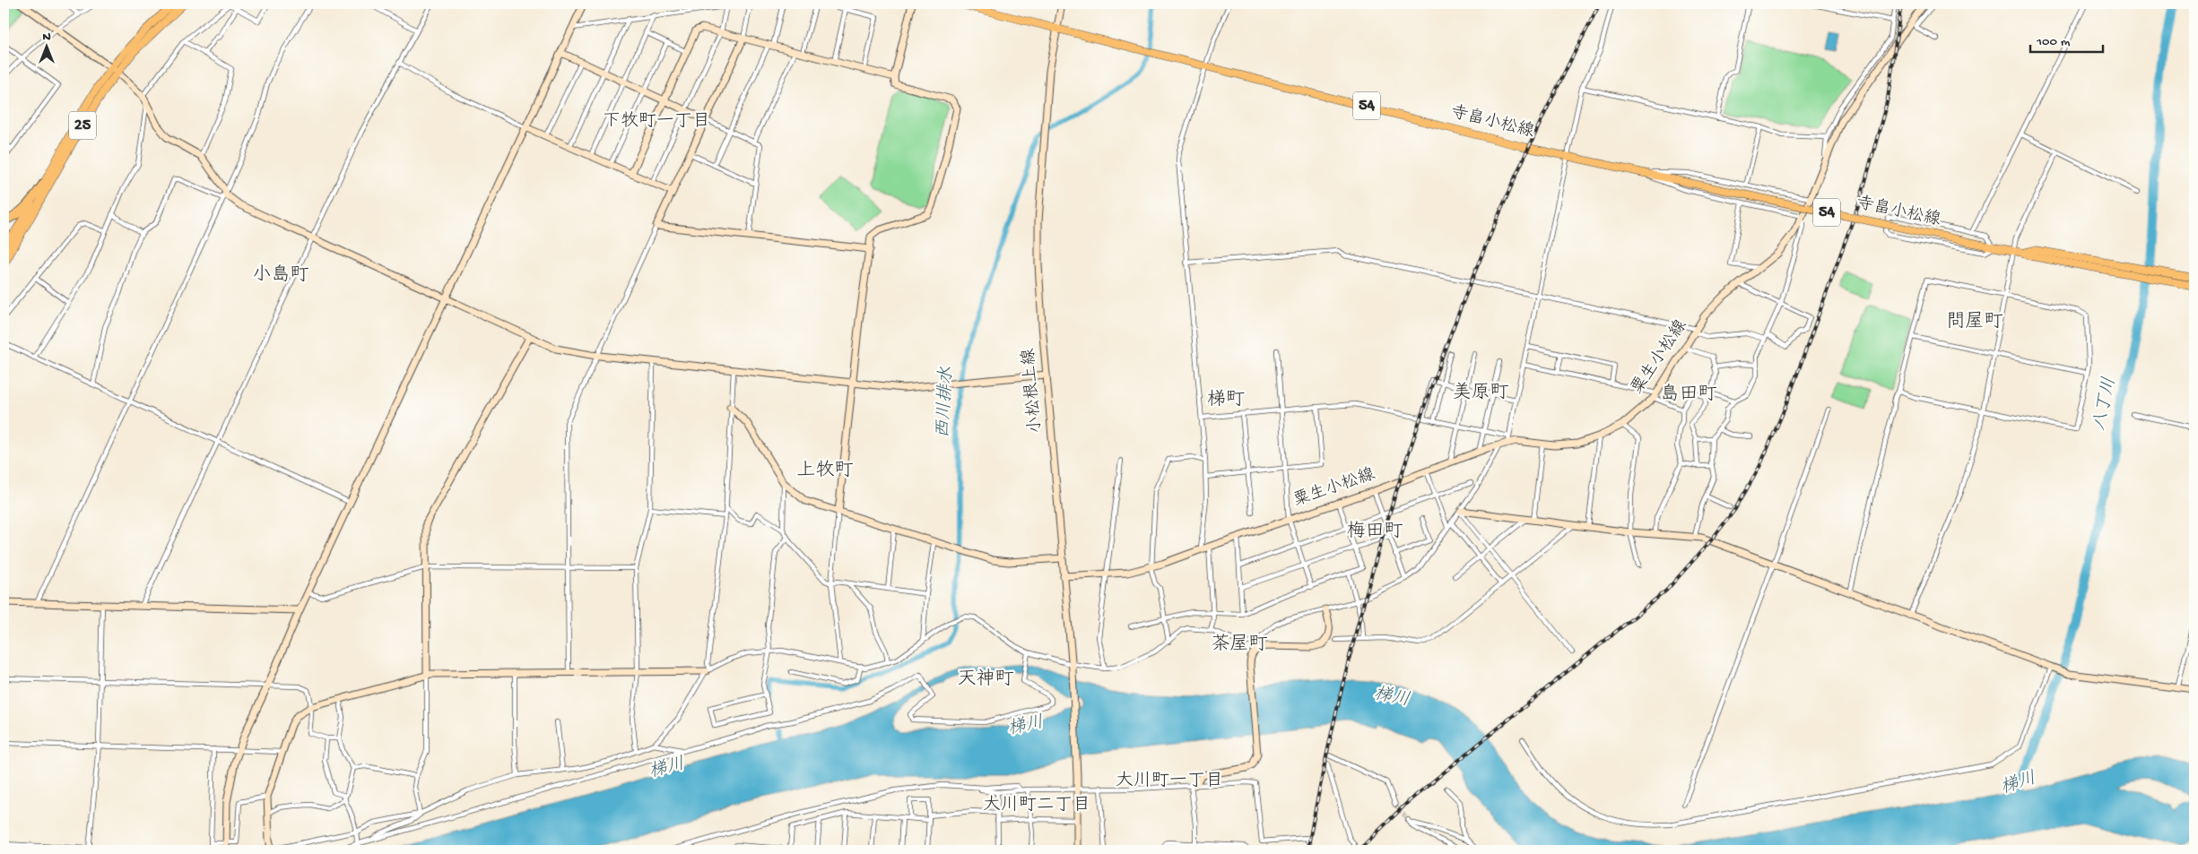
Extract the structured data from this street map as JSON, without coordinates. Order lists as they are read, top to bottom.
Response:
{
  "streets": {
    "main road": ["54", "寺畠小松線", "25"],
    "street": ["粟生小松線", "小松根上線"]
  },
  "crossings": [
    ["寺畠小松線", "小松根上線"],
    ["粟生小松線", "小松根上線"]
  ],
  "districts": [
    "下牧町一丁目",
    "小島町",
    "問屋町",
    "美原町",
    "島田町",
    "梯町",
    "上牧町",
    "梅田町",
    "茶屋町",
    "天神町",
    "大川町一丁目",
    "大川町二丁目"
  ],
  "water": ["西川排水", "八丁川", "梯川"],
  "scale_bar": "100 m",
  "north": "top"
}
